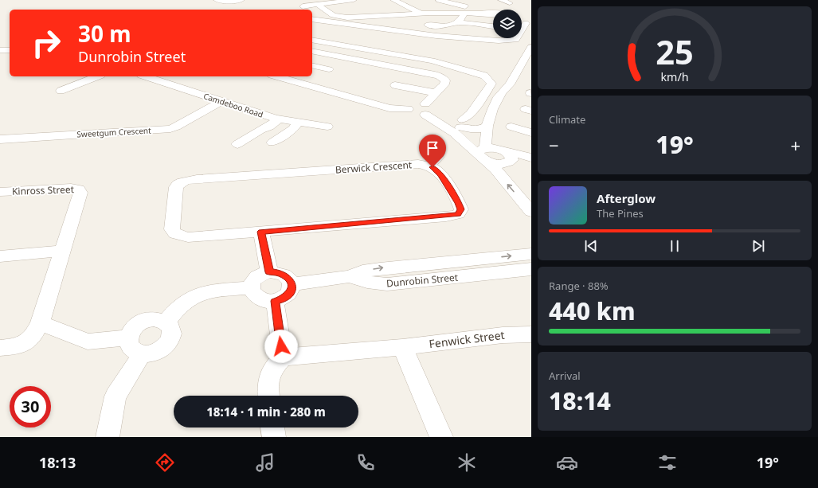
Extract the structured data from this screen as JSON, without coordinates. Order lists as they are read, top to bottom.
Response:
{
  "streets": {
    "street": [
      "Camdeboo Road",
      "Sweetgum Crescent",
      "Berwick Crescent",
      "Kinross Street",
      "Dunrobin Street",
      "Fenwick Street"
    ]
  },
  "crossings": [
    ["Camdeboo Road", "Sweetgum Crescent"]
  ],
  "page": {
    "turn": ["30 m", "Dunrobin Street"],
    "tile": [
      "Climate",
      ["Range · 88%", "440 km"],
      ["Arrival", "18:14"]
    ],
    "heat": ["−", "19°", "+"],
    "song": ["Afterglow", "The Pines"],
    "limit": "30",
    "trip": "18:14 · 1 min · 280 m",
    "tabs": ["18:13", "19°"],
    "gauge": ["25", "km/h"]
  }
}
